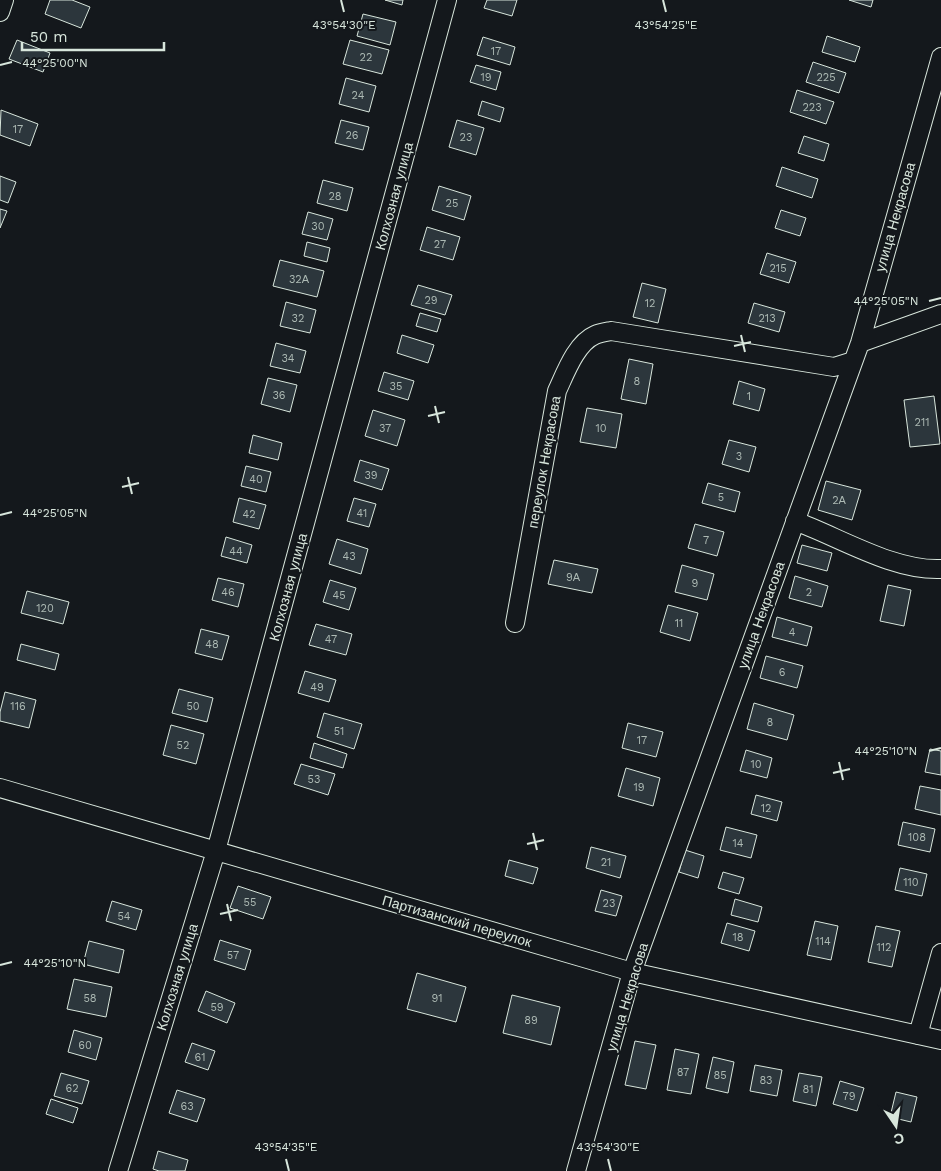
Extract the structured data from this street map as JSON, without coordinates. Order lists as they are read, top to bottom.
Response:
{
  "streets": {
    "street": [
      "Колхозная улица",
      "улица Некрасова",
      "переулок Некрасова",
      "Партизанский переулок"
    ]
  },
  "crossings": [
    ["Колхозная улица", "Партизанский переулок"],
    ["улица Некрасова", "переулок Некрасова"],
    ["улица Некрасова", "Партизанский переулок"]
  ],
  "house_numbers": [
    "17",
    "22",
    "19",
    "225",
    "24",
    "223",
    "17",
    "26",
    "23",
    "28",
    "25",
    "30",
    "27",
    "215",
    "32А",
    "29",
    "12",
    "32",
    "213",
    "34",
    "8",
    "35",
    "36",
    "1",
    "211",
    "37",
    "10",
    "3",
    "39",
    "40",
    "5",
    "2А",
    "41",
    "42",
    "7",
    "44",
    "43",
    "9А",
    "9",
    "46",
    "2",
    "45",
    "120",
    "11",
    "4",
    "47",
    "48",
    "6",
    "49",
    "116",
    "50",
    "8",
    "51",
    "17",
    "52",
    "10",
    "53",
    "19",
    "12",
    "108",
    "14",
    "21",
    "110",
    "55",
    "23",
    "54",
    "18",
    "114",
    "112",
    "57",
    "58",
    "91",
    "59",
    "89",
    "60",
    "61",
    "87",
    "85",
    "83",
    "62",
    "81",
    "79",
    "63"
  ],
  "scale_bar": "50 m",
  "north": "bottom",
  "coordinates": [
    "43°54'30\"E",
    "43°54'25\"E",
    "44°25'00\"N",
    "44°25'05\"N",
    "44°25'10\"N",
    "43°54'35\"E"
  ]
}
